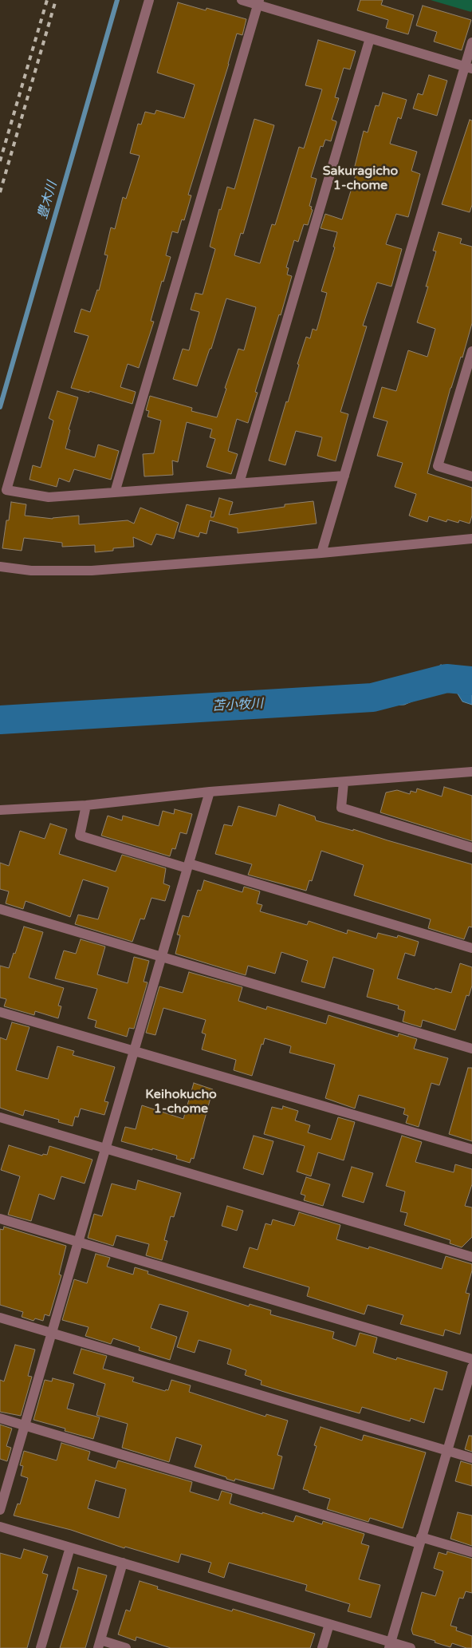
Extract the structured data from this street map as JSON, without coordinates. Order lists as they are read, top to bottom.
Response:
{
  "districts": ["Sakuragicho 1-chome", "Keihokucho 1-chome"],
  "water": ["豊木川", "苫小牧川"]
}
